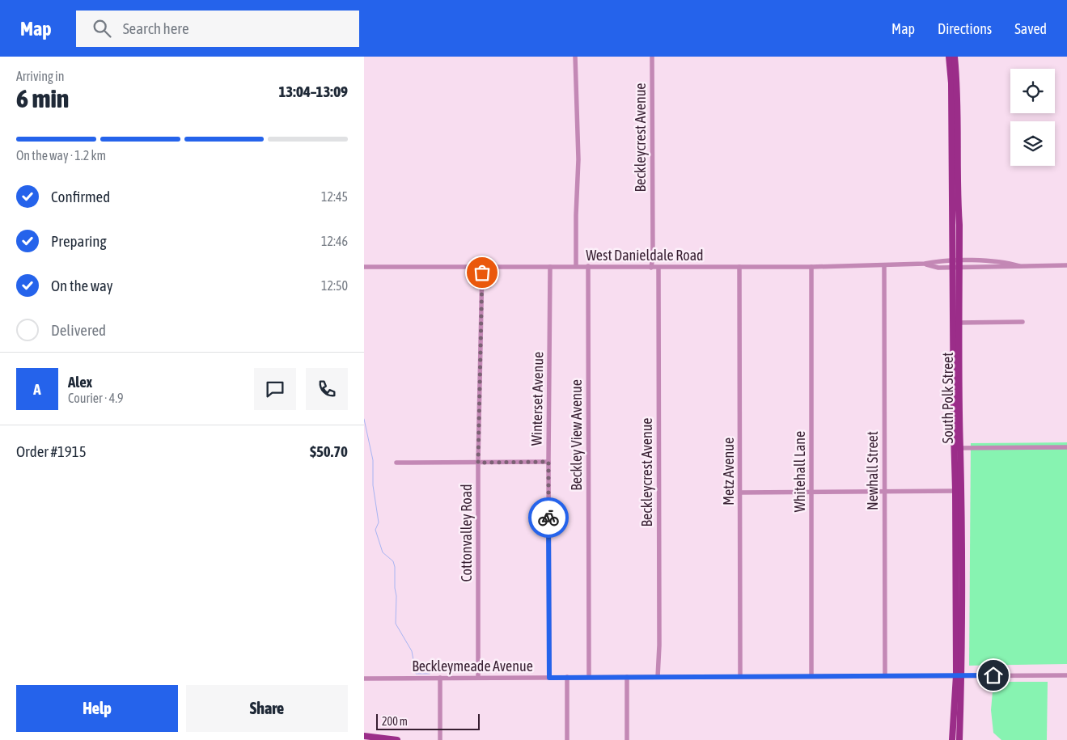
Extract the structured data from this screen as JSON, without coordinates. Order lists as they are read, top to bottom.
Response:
{
  "streets": {
    "main road": ["South Polk Street"],
    "street": [
      "Beckleycrest Avenue",
      "West Danieldale Road",
      "Winterset Avenue",
      "Beckley View Avenue",
      "Newhall Street",
      "Metz Avenue",
      "Whitehall Lane",
      "Cottonvalley Road",
      "Beckleymeade Avenue"
    ]
  },
  "crossings": [
    ["Beckleycrest Avenue", "West Danieldale Road"],
    ["Beckleycrest Avenue", "Beckleymeade Avenue"],
    ["West Danieldale Road", "South Polk Street"],
    ["West Danieldale Road", "Winterset Avenue"],
    ["West Danieldale Road", "Beckley View Avenue"],
    ["West Danieldale Road", "Newhall Street"],
    ["West Danieldale Road", "Metz Avenue"],
    ["West Danieldale Road", "Whitehall Lane"],
    ["West Danieldale Road", "Cottonvalley Road"],
    ["South Polk Street", "Beckleymeade Avenue"],
    ["Winterset Avenue", "Beckleymeade Avenue"],
    ["Beckley View Avenue", "Beckleymeade Avenue"],
    ["Newhall Street", "Beckleymeade Avenue"],
    ["Metz Avenue", "Beckleymeade Avenue"],
    ["Whitehall Lane", "Beckleymeade Avenue"],
    ["Cottonvalley Road", "Beckleymeade Avenue"]
  ],
  "scale_bar": "200 m",
  "page": {
    "header": "Map",
    "search": "Search here",
    "nav": ["Map", "Directions", "Saved"],
    "heading": ["6 min", "Arriving in", "13:04–13:09"],
    "panel": [
      "Alex",
      "Courier · 4.9",
      "Order #1915",
      "$50.70"
    ],
    "bar": "On the way · 1.2 km",
    "list": [
      ["Confirmed", "12:45"],
      ["Preparing", "12:46"],
      ["On the way", "12:50"],
      "Delivered"
    ],
    "round": "A",
    "buttons": ["Help", "Share"],
    "scale": "200 m"
  }
}
